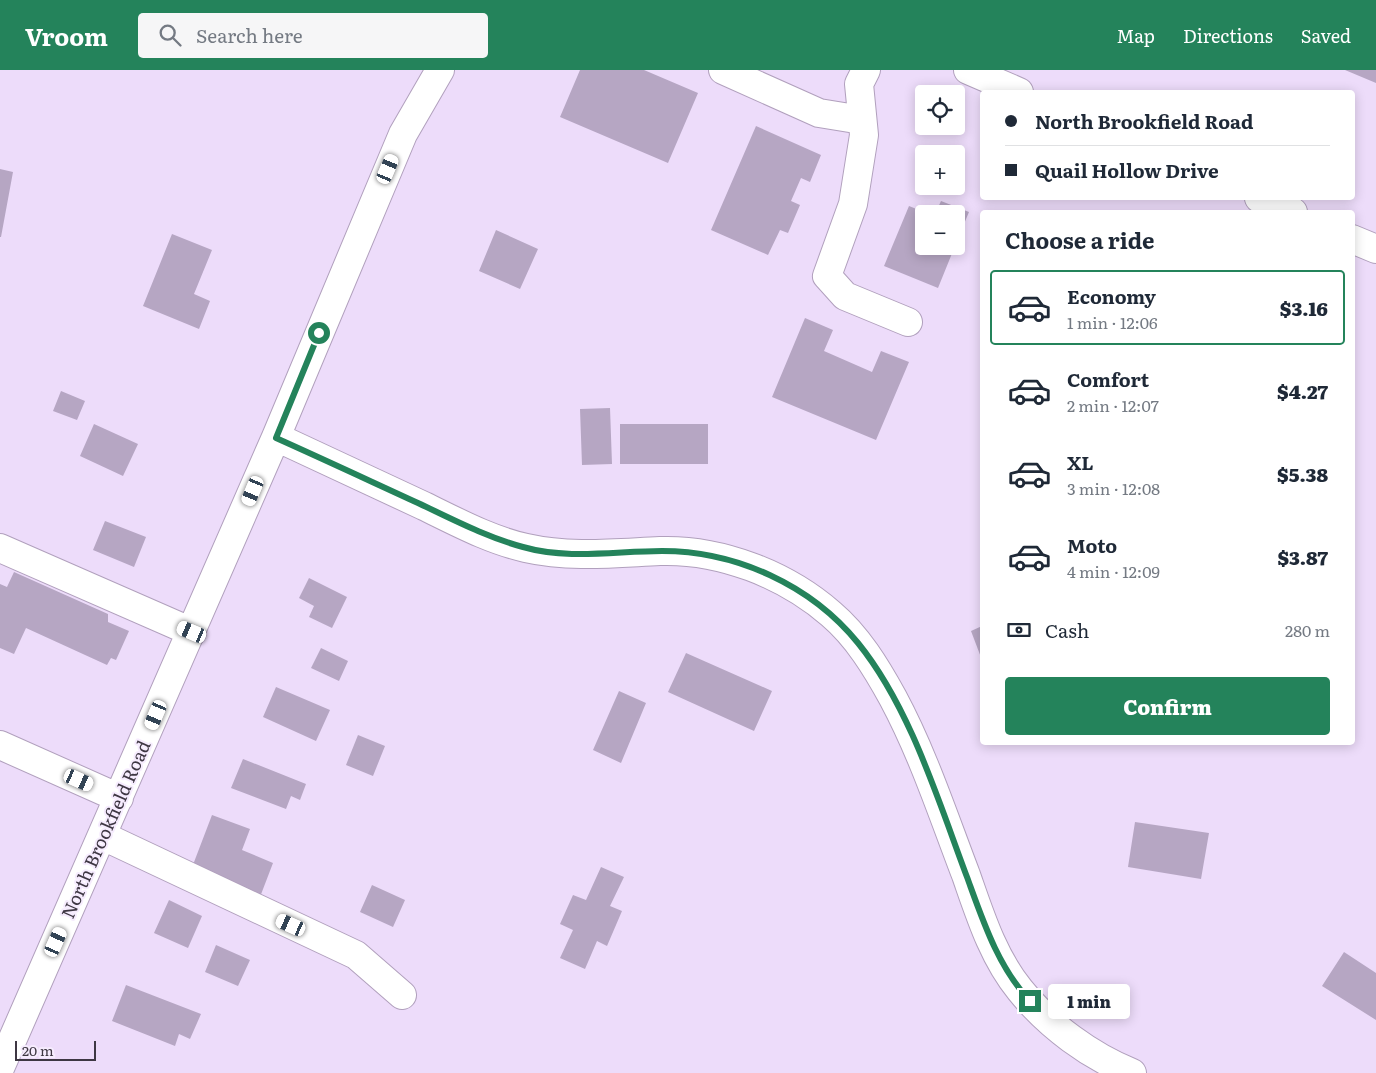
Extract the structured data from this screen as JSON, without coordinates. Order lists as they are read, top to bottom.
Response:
{
  "streets": {
    "street": ["North Brookfield Road"]
  },
  "scale_bar": "20 m",
  "page": {
    "header": "Vroom",
    "search": "Search here",
    "nav": ["Map", "Directions", "Saved"],
    "map_buttons": ["+", "−"],
    "banner": ["North Brookfield Road", "Quail Hollow Drive"],
    "heading": "Choose a ride",
    "list": [
      {
        "name": "Economy",
        "note": "1 min · 12:06",
        "value": "$3.16"
      },
      {
        "name": "Comfort",
        "note": "2 min · 12:07",
        "value": "$4.27"
      },
      {
        "name": "XL",
        "note": "3 min · 12:08",
        "value": "$5.38"
      },
      {
        "name": "Moto",
        "note": "4 min · 12:09",
        "value": "$3.87"
      }
    ],
    "pay": ["Cash", "280 m"],
    "buttons": "Confirm",
    "bubble": "1 min",
    "scale": "20 m"
  }
}
